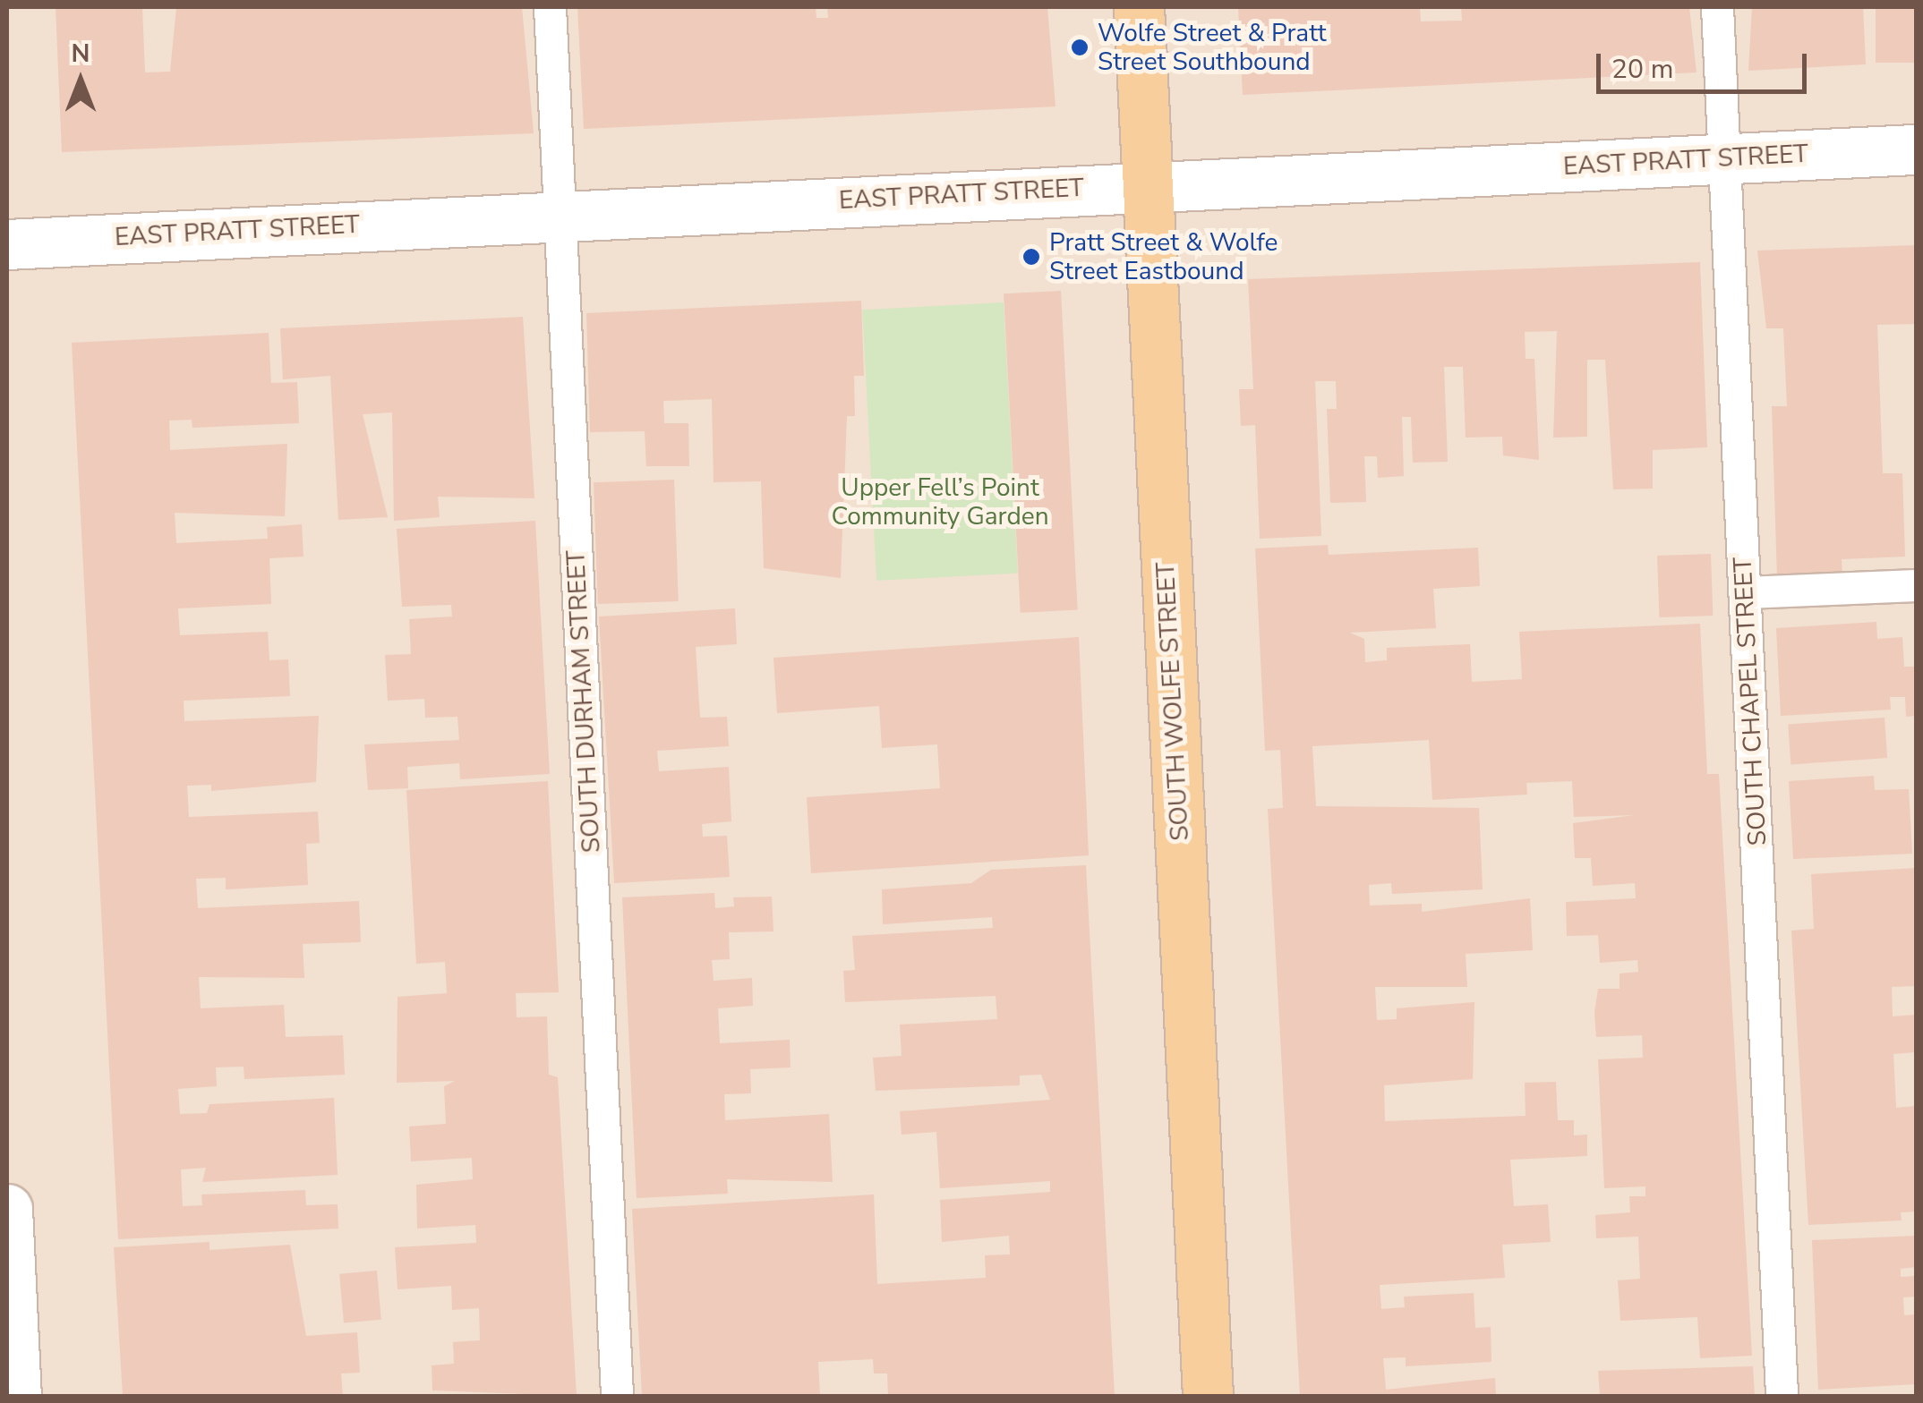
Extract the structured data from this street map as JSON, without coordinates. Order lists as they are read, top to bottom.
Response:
{
  "streets": {
    "main road": ["EAST PRATT STREET", "SOUTH WOLFE STREET"],
    "lane": ["SOUTH DURHAM STREET", "SOUTH CHAPEL STREET"]
  },
  "crossings": [
    ["EAST PRATT STREET", "SOUTH DURHAM STREET"],
    ["EAST PRATT STREET", "SOUTH WOLFE STREET"],
    ["EAST PRATT STREET", "SOUTH CHAPEL STREET"]
  ],
  "parks": ["Upper Fell’s Point Community Garden"],
  "places": ["Wolfe Street & Pratt Street Southbound", "Pratt Street & Wolfe Street Eastbound"],
  "scale_bar": "20 m",
  "north": "top"
}
